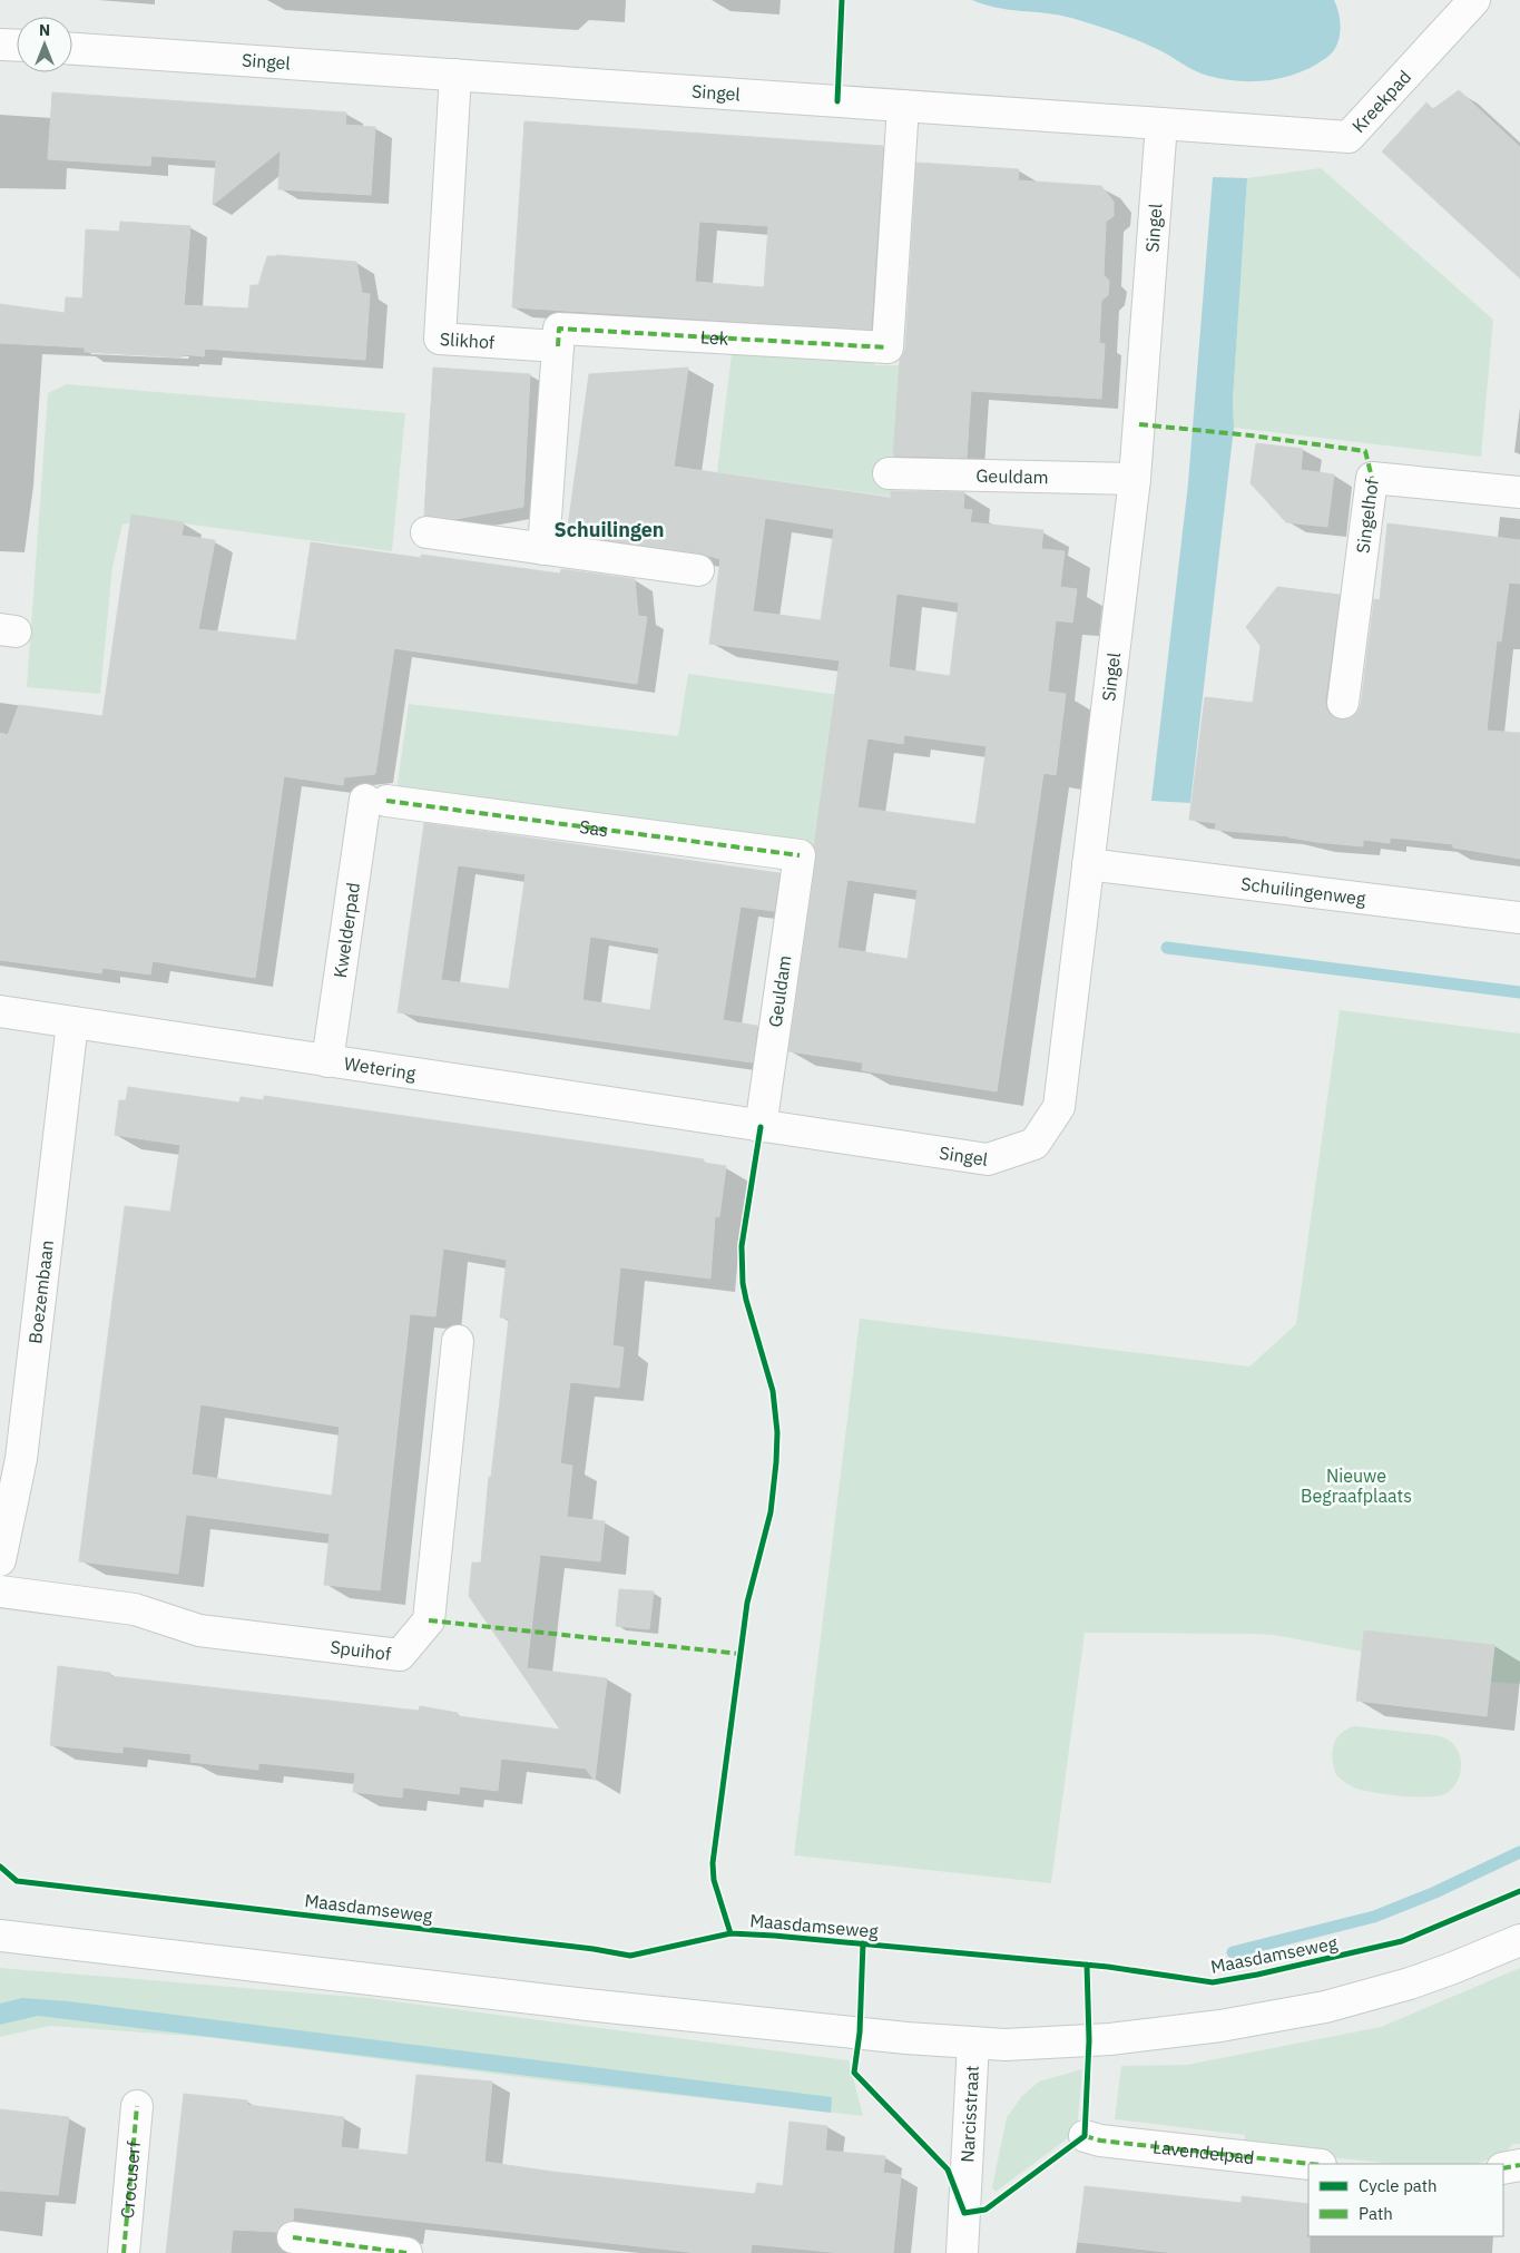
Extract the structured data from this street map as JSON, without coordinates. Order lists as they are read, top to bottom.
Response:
{
  "streets": {
    "street": [
      "Singel",
      "Kreekpad",
      "Slikhof",
      "Lek",
      "Geuldam",
      "Singelhof",
      "Sas",
      "Schuilingenweg",
      "Kwelderpad",
      "Wetering",
      "Boezembaan",
      "Spuihof",
      "Narcisstraat",
      "Lavendelpad",
      "Crocuserf"
    ],
    "cycle path": ["Maasdamseweg"]
  },
  "crossings": [
    ["Singel", "Kreekpad"],
    ["Singel", "Slikhof"],
    ["Singel", "Lek"],
    ["Singel", "Geuldam"],
    ["Singel", "Schuilingenweg"],
    ["Singel", "Wetering"],
    ["Slikhof", "Lek"],
    ["Geuldam", "Sas"],
    ["Geuldam", "Wetering"],
    ["Sas", "Kwelderpad"],
    ["Kwelderpad", "Wetering"],
    ["Wetering", "Boezembaan"]
  ],
  "districts": ["Schuilingen"],
  "parks": ["Nieuwe Begraafplaats"],
  "legend": ["Cycle path", "Path"],
  "north": "top"
}
